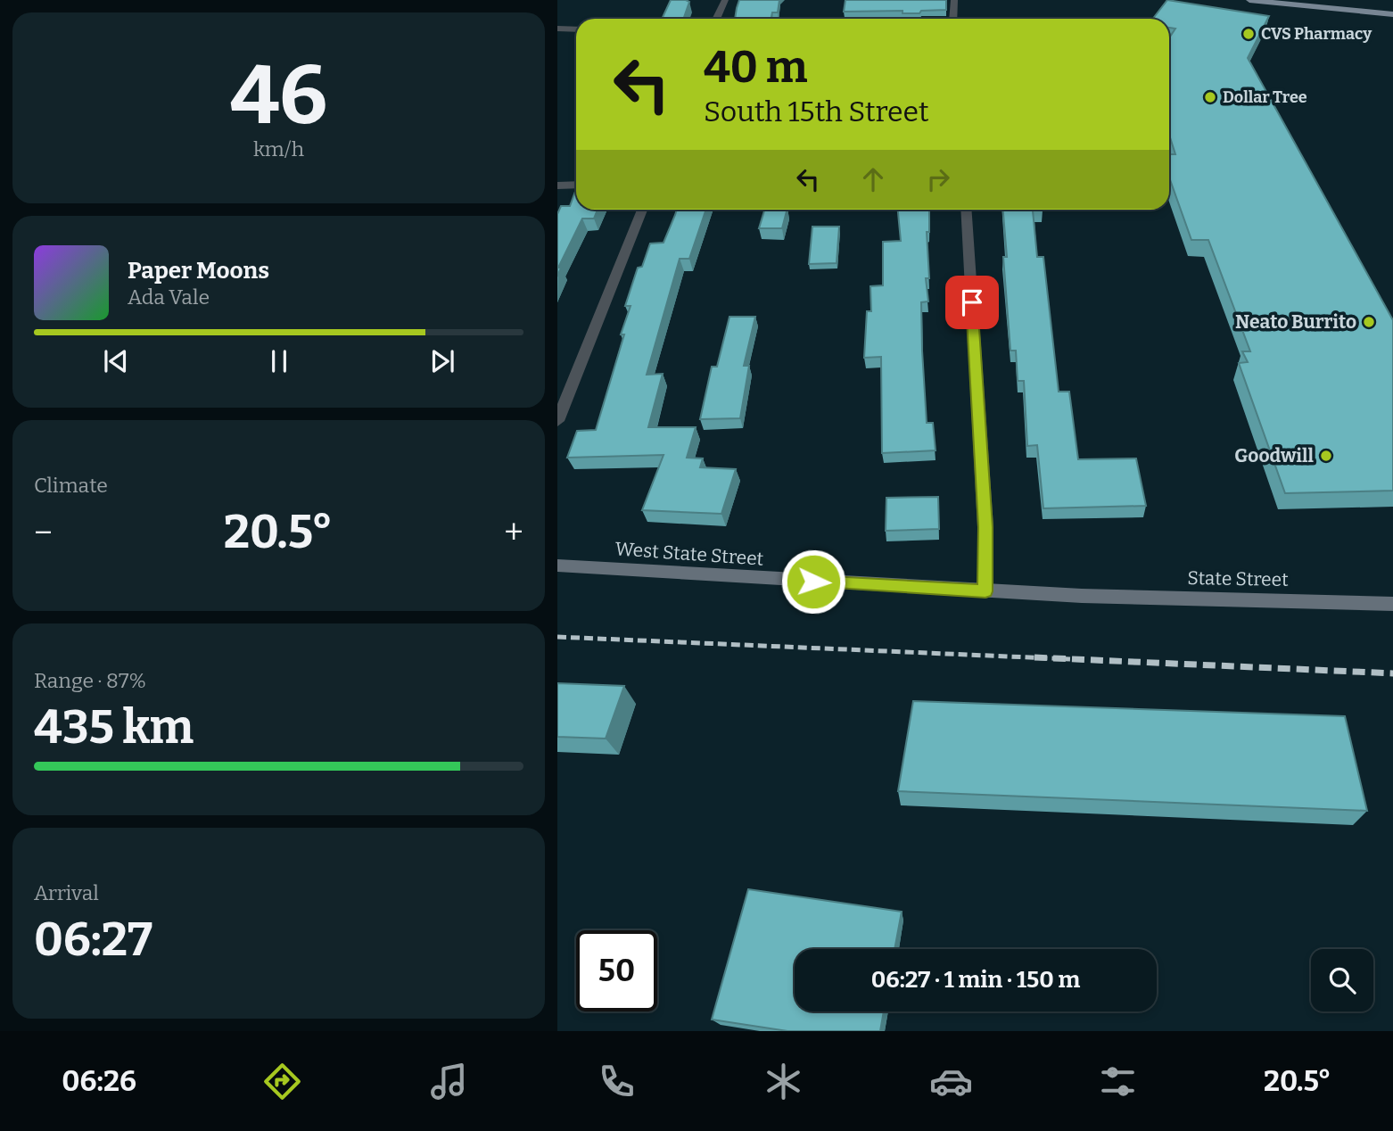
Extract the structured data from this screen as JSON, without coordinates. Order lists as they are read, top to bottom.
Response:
{
  "streets": {
    "main road": ["West State Street", "State Street"]
  },
  "crossings": [
    ["West State Street", "State Street"]
  ],
  "places": [
    "CVS Pharmacy",
    "Dollar Tree",
    "Neato Burrito",
    "Goodwill"
  ],
  "page": {
    "tile": [
      ["46", "km/h"],
      "Climate",
      ["Range · 87%", "435 km"],
      ["Arrival", "06:27"]
    ],
    "turn": ["40 m", "South 15th Street"],
    "song": ["Paper Moons", "Ada Vale"],
    "heat": ["−", "20.5°", "+"],
    "limit": "50",
    "trip": "06:27 · 1 min · 150 m",
    "tabs": ["06:26", "20.5°"]
  }
}
